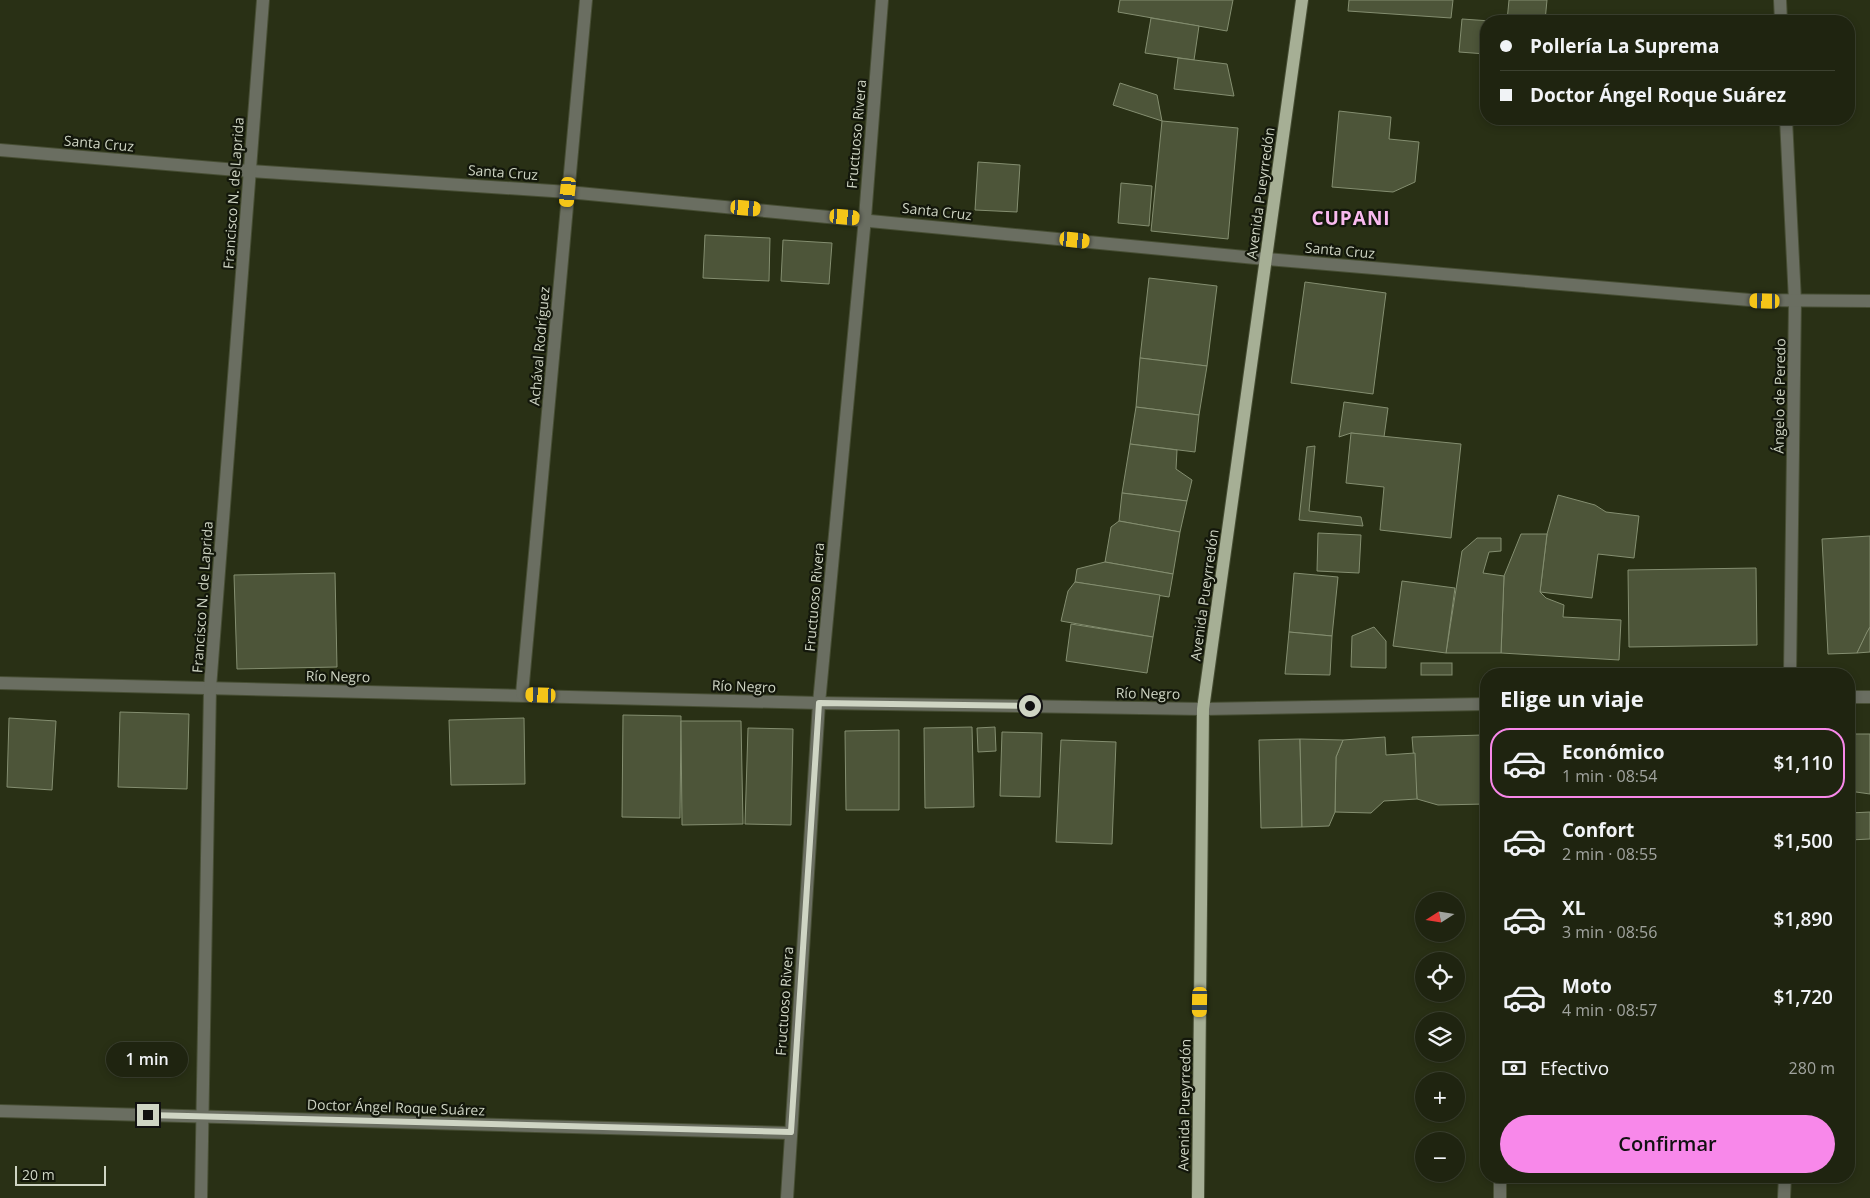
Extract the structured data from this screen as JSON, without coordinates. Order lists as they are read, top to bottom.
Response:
{
  "streets": {
    "main road": ["Avenida Pueyrredón"],
    "street": [
      "Fructuoso Rivera",
      "Santa Cruz",
      "Francisco N. de Laprida",
      "Achával Rodríguez",
      "Ángelo de Peredo",
      "Río Negro",
      "Doctor Ángel Roque Suárez"
    ]
  },
  "crossings": [
    ["Fructuoso Rivera", "Santa Cruz"],
    ["Fructuoso Rivera", "Río Negro"],
    ["Fructuoso Rivera", "Doctor Ángel Roque Suárez"],
    ["Santa Cruz", "Francisco N. de Laprida"],
    ["Santa Cruz", "Avenida Pueyrredón"],
    ["Santa Cruz", "Achával Rodríguez"],
    ["Santa Cruz", "Ángelo de Peredo"],
    ["Francisco N. de Laprida", "Río Negro"],
    ["Francisco N. de Laprida", "Doctor Ángel Roque Suárez"],
    ["Avenida Pueyrredón", "Río Negro"],
    ["Achával Rodríguez", "Río Negro"]
  ],
  "districts": ["CUPANI"],
  "scale_bar": "20 m",
  "north": "left",
  "page": {
    "banner": ["Pollería La Suprema", "Doctor Ángel Roque Suárez"],
    "heading": "Elige un viaje",
    "list": [
      {
        "name": "Económico",
        "note": "1 min · 08:54",
        "value": "$1,110"
      },
      {
        "name": "Confort",
        "note": "2 min · 08:55",
        "value": "$1,500"
      },
      {
        "name": "XL",
        "note": "3 min · 08:56",
        "value": "$1,890"
      },
      {
        "name": "Moto",
        "note": "4 min · 08:57",
        "value": "$1,720"
      }
    ],
    "map_buttons": ["+", "−"],
    "pay": ["Efectivo", "280 m"],
    "bubble": "1 min",
    "buttons": "Confirmar",
    "scale": "20 m"
  }
}
